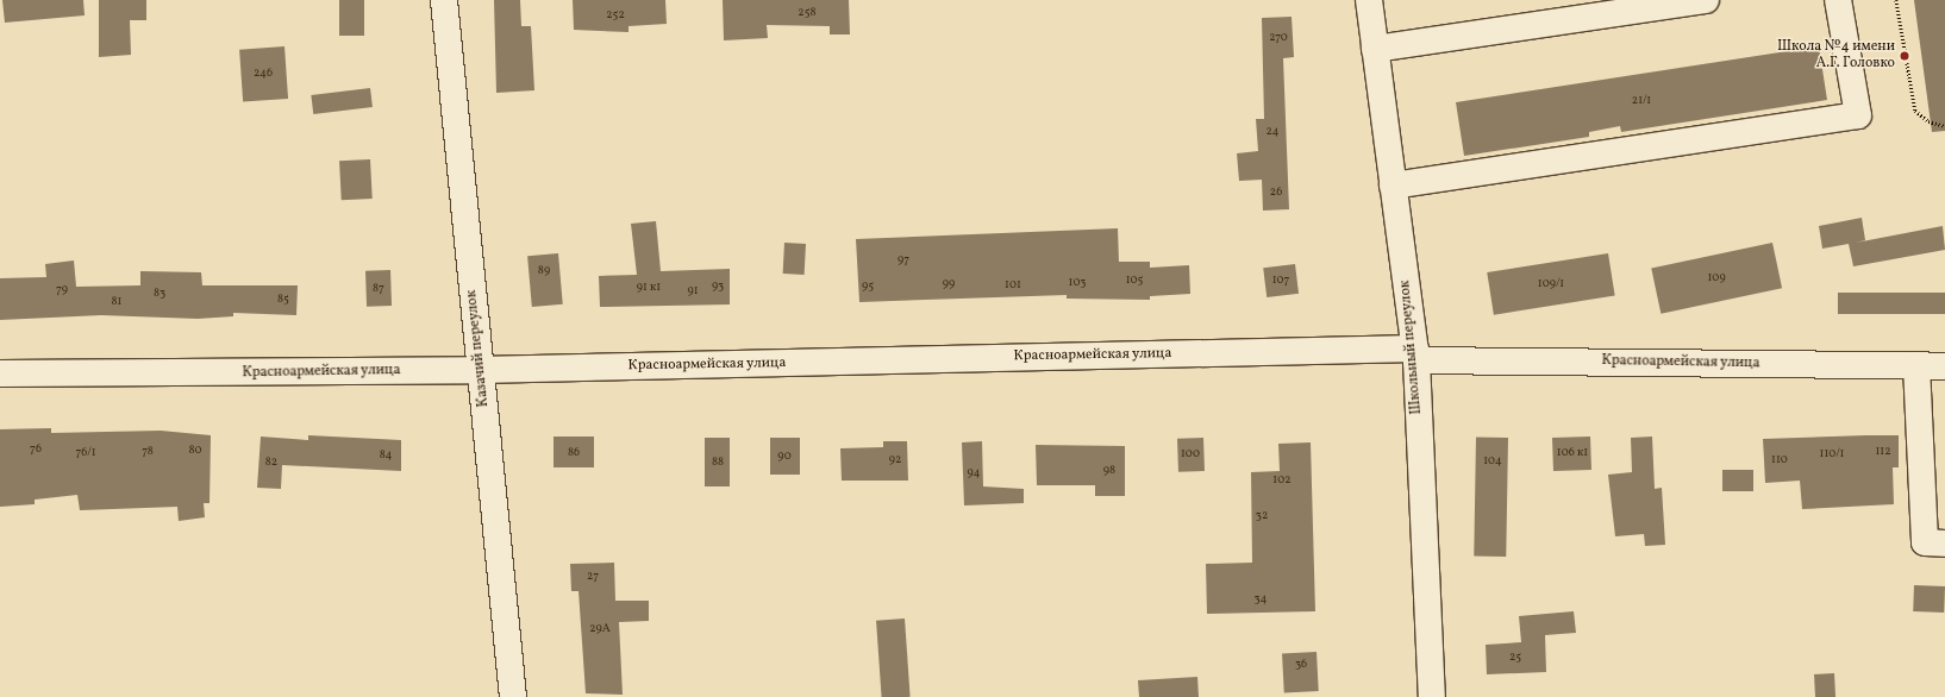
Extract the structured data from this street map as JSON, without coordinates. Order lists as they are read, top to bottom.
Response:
{
  "streets": {
    "street": ["Школьный переулок", "Казачий переулок", "Красноармейская улица"]
  },
  "crossings": [
    ["Школьный переулок", "Красноармейская улица"],
    ["Казачий переулок", "Красноармейская улица"]
  ],
  "places": ["Школа №4 имени А.Г. Головко"],
  "house_numbers": [
    "258",
    "252",
    "270",
    "246",
    "21/1",
    "24",
    "26",
    "97",
    "89",
    "109",
    "105",
    "107",
    "103",
    "99",
    "109/1",
    "101",
    "93",
    "95",
    "91 к1",
    "87",
    "79",
    "91",
    "83",
    "85",
    "81",
    "76",
    "80",
    "78",
    "112",
    "76/1",
    "86",
    "106 к1",
    "100",
    "110/1",
    "84",
    "90",
    "92",
    "110",
    "104",
    "82",
    "88",
    "98",
    "94",
    "102",
    "32",
    "27",
    "34",
    "29А",
    "25",
    "36"
  ]
}
